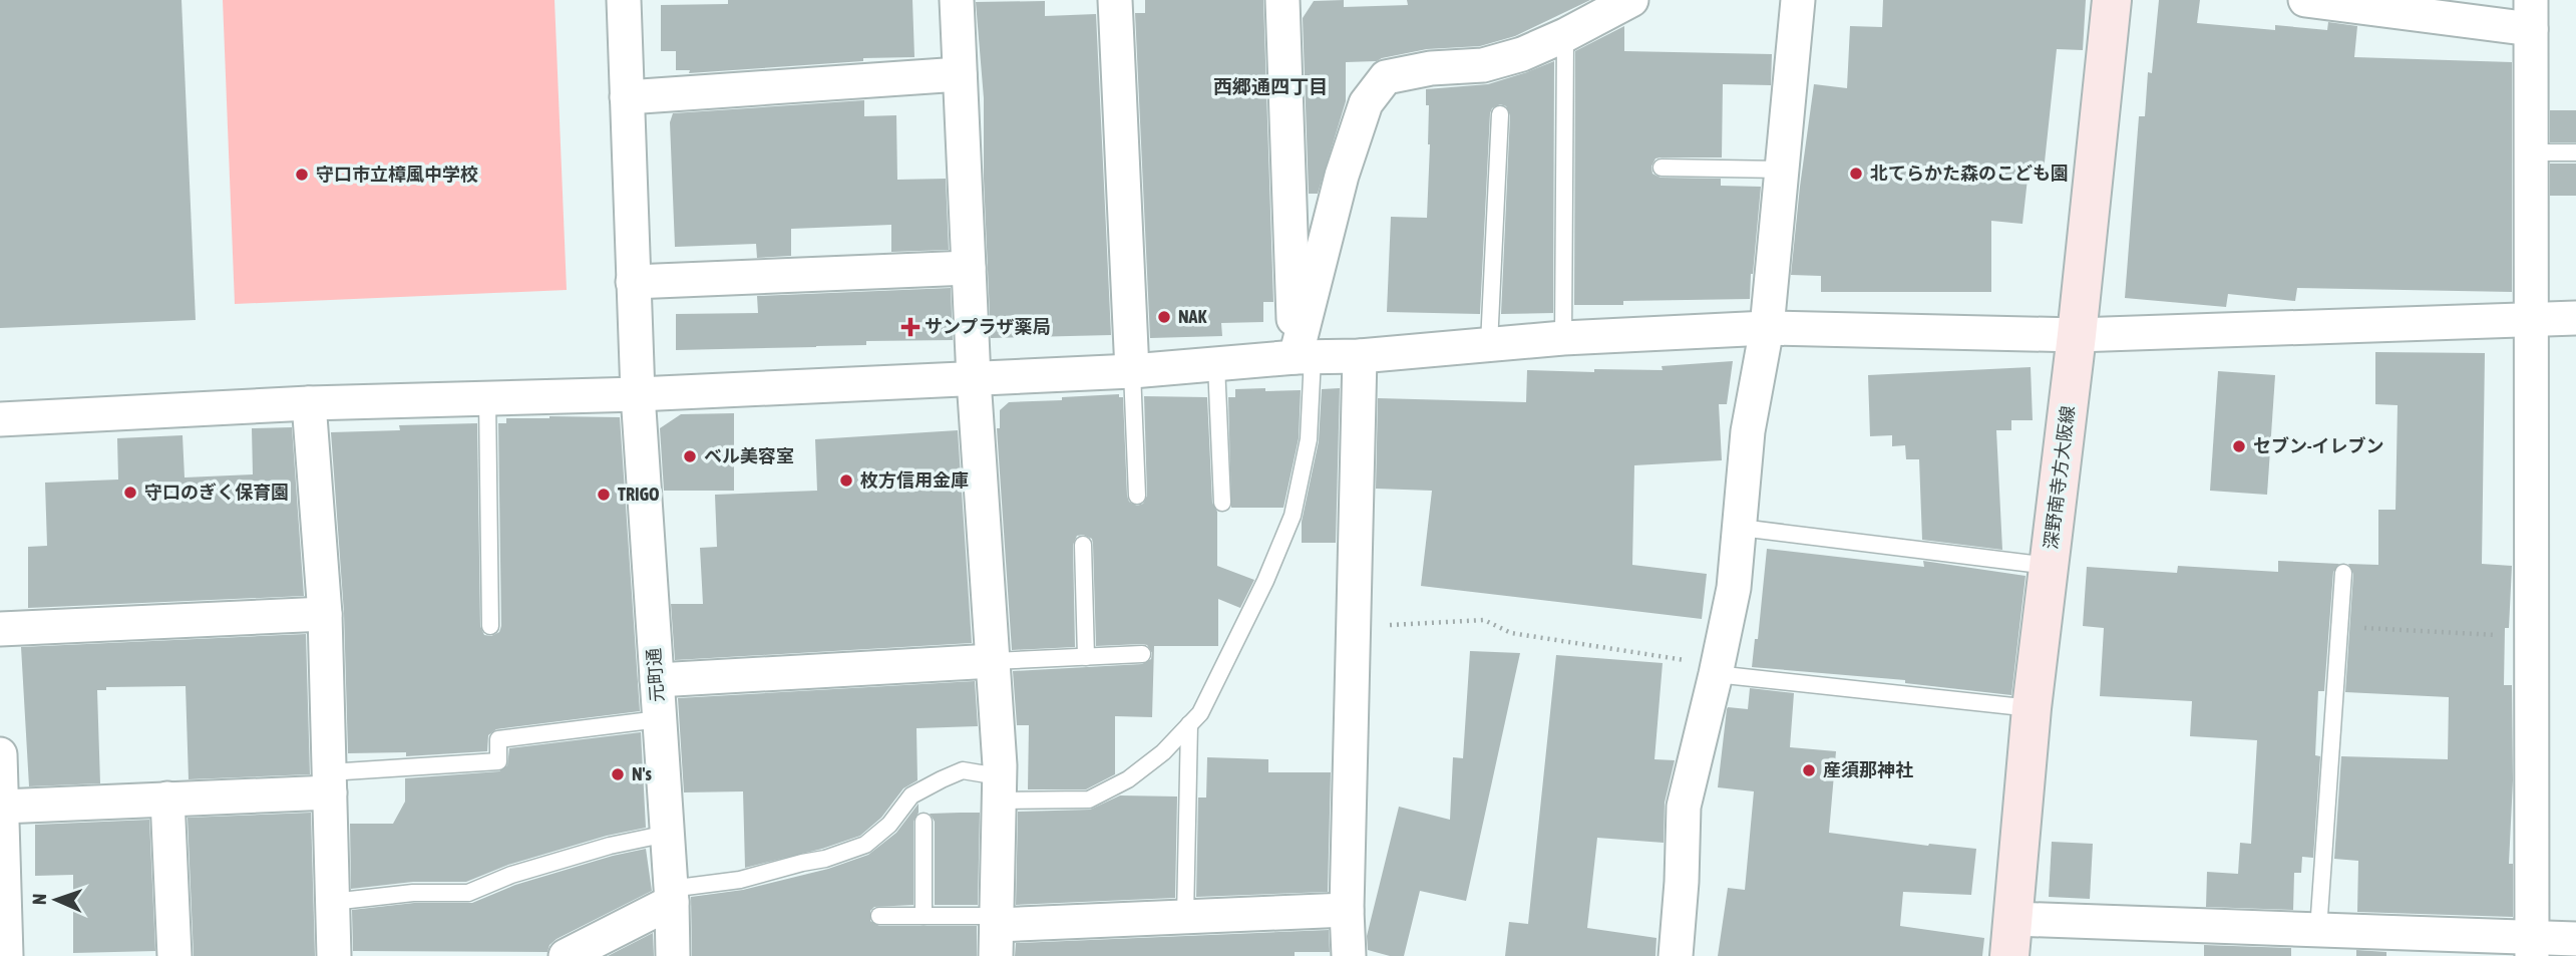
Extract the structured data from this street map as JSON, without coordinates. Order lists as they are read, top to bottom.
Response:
{
  "streets": {
    "main road": ["深野南寺方大阪線"],
    "street": ["元町通"]
  },
  "districts": ["西郷通四丁目"],
  "places": {
    "other": [
      "北てらかた森のこども園",
      "守口市立樟風中学校",
      "NAK",
      "セブン-イレブン",
      "ベル美容室",
      "枚方信用金庫",
      "守口のぎく保育園",
      "TRIGO",
      "産須那神社",
      "N's"
    ],
    "health": ["サンプラザ薬局"]
  },
  "north": "left"
}
